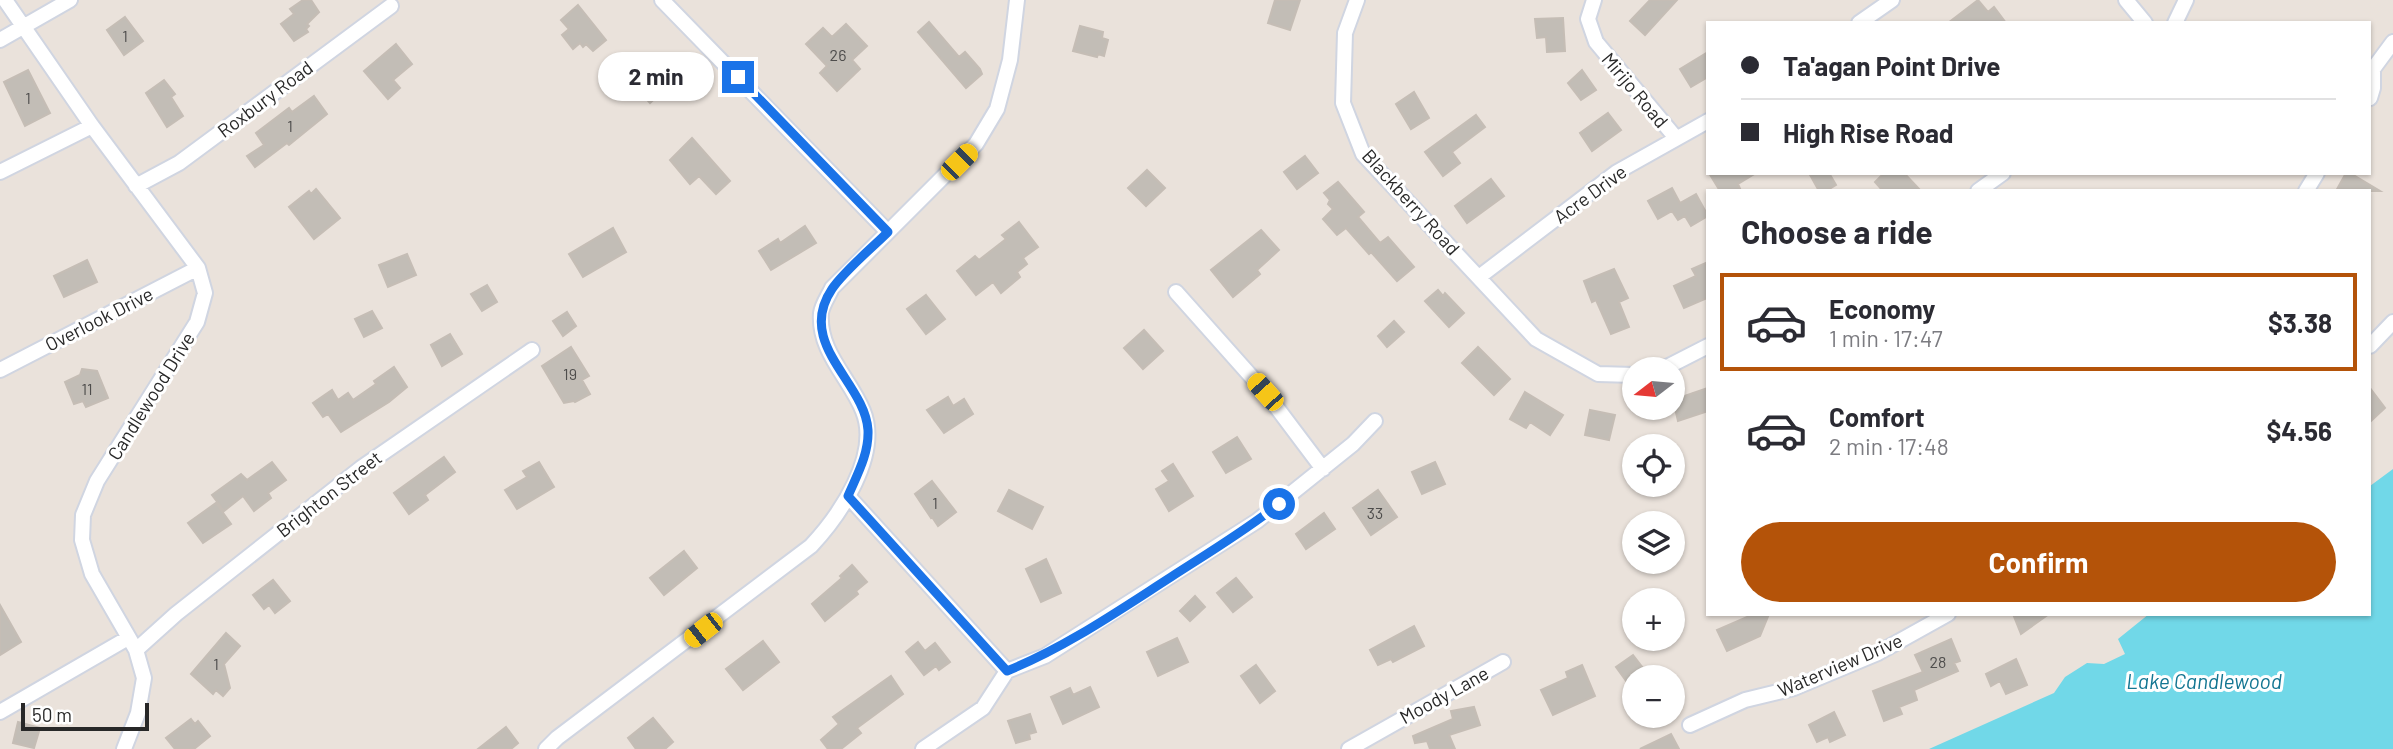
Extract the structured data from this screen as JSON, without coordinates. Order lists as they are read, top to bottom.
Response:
{
  "streets": {
    "street": [
      "Mirijo Road",
      "Roxbury Road",
      "Acre Drive",
      "Blackberry Road",
      "Overlook Drive",
      "Candlewood Drive",
      "Brighton Street",
      "Waterview Drive",
      "Moody Lane"
    ]
  },
  "crossings": [
    ["Mirijo Road", "Acre Drive"],
    ["Roxbury Road", "Candlewood Drive"],
    ["Acre Drive", "Blackberry Road"],
    ["Overlook Drive", "Candlewood Drive"],
    ["Candlewood Drive", "Brighton Street"]
  ],
  "water": ["Lake Candlewood"],
  "house_numbers": [
    "1",
    "26",
    "1",
    "1",
    "19",
    "11",
    "1",
    "33",
    "28",
    "1"
  ],
  "scale_bar": "50 m",
  "north": "left",
  "page": {
    "banner": ["Ta'agan Point Drive", "High Rise Road"],
    "bubble": "2 min",
    "heading": "Choose a ride",
    "list": [
      {
        "name": "Economy",
        "note": "1 min · 17:47",
        "value": "$3.38"
      },
      {
        "name": "Comfort",
        "note": "2 min · 17:48",
        "value": "$4.56"
      }
    ],
    "map_buttons": ["+", "−"],
    "buttons": "Confirm",
    "scale": "50 m"
  }
}
